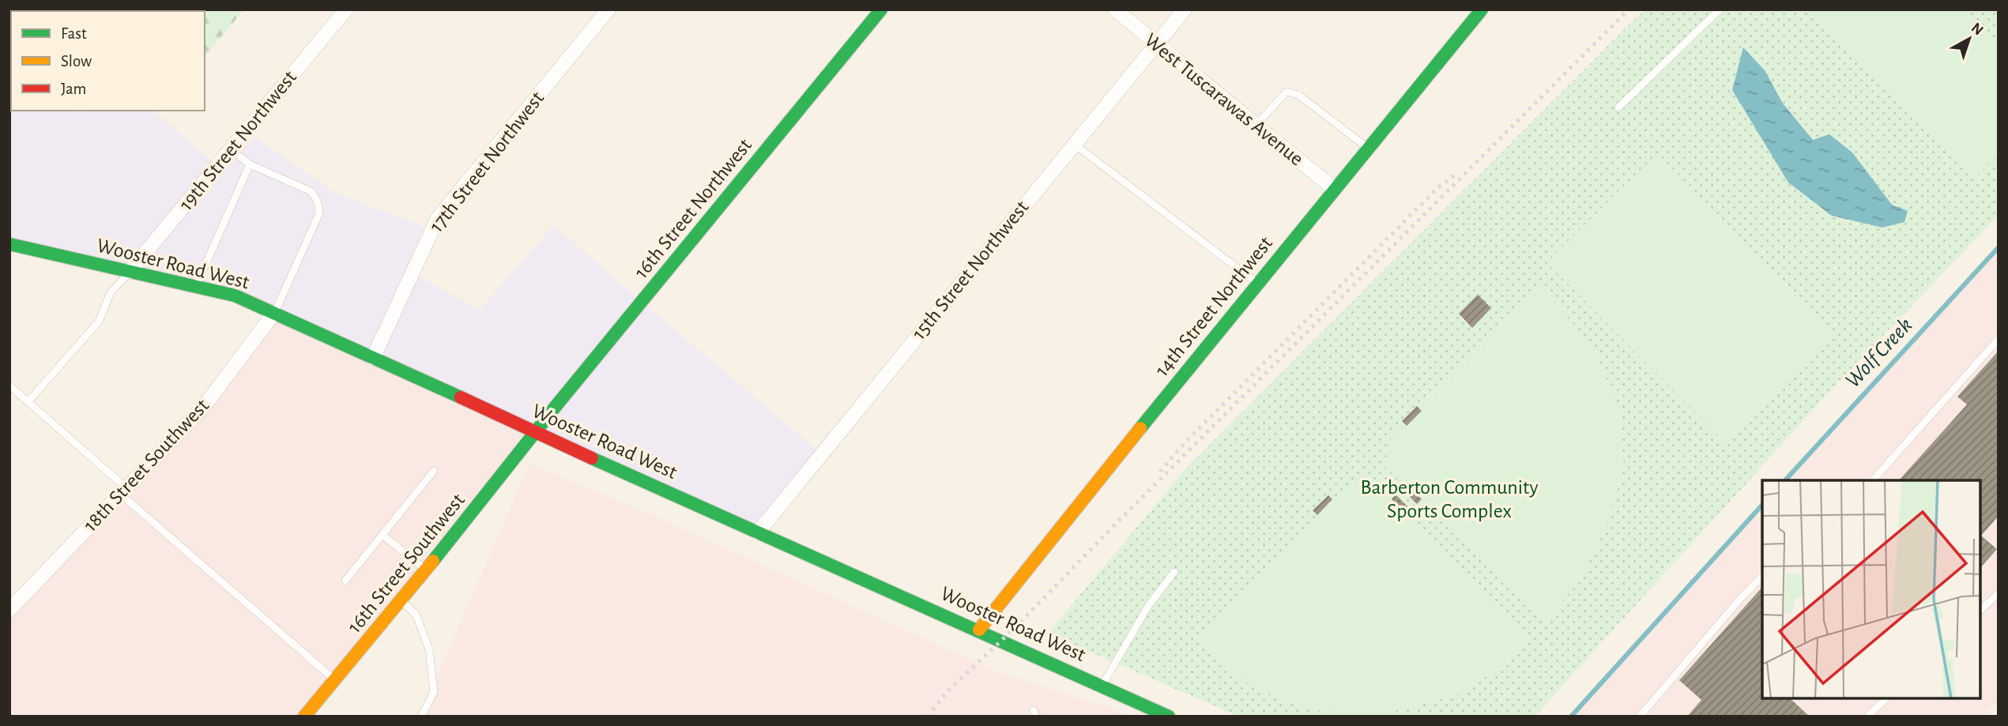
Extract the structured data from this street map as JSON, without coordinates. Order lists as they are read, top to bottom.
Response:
{
  "streets": {
    "street": [
      "West Tuscarawas Avenue",
      "19th Street Northwest",
      "17th Street Northwest",
      "16th Street Northwest",
      "Wooster Road West",
      "15th Street Northwest",
      "14th Street Northwest",
      "18th Street Southwest",
      "16th Street Southwest"
    ]
  },
  "crossings": [
    ["West Tuscarawas Avenue", "15th Street Northwest"],
    ["West Tuscarawas Avenue", "14th Street Northwest"],
    ["19th Street Northwest", "Wooster Road West"],
    ["17th Street Northwest", "Wooster Road West"],
    ["16th Street Northwest", "Wooster Road West"],
    ["16th Street Northwest", "16th Street Southwest"],
    ["Wooster Road West", "15th Street Northwest"],
    ["Wooster Road West", "14th Street Northwest"],
    ["Wooster Road West", "18th Street Southwest"],
    ["Wooster Road West", "16th Street Southwest"]
  ],
  "water": ["Wolf Creek"],
  "parks": ["Barberton Community Sports Complex"],
  "legend": ["Fast", "Slow", "Jam"],
  "north": "top right"
}
